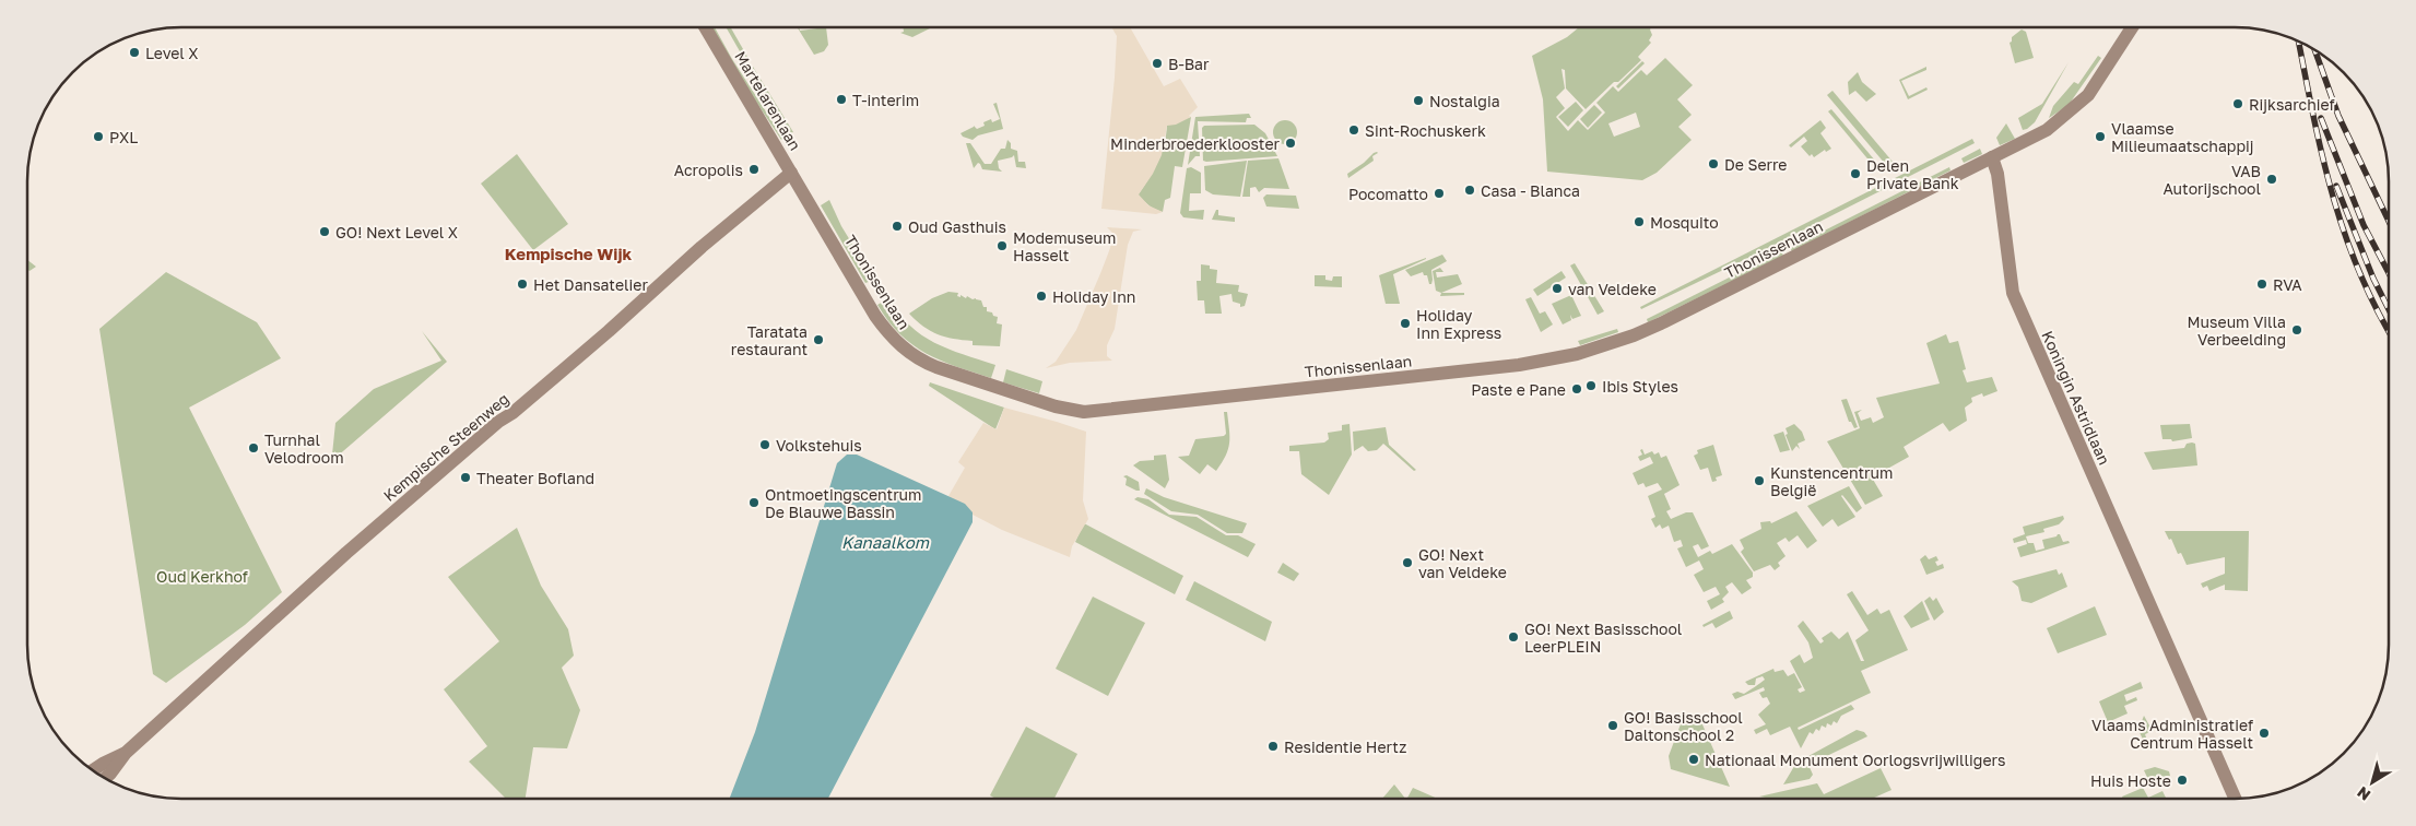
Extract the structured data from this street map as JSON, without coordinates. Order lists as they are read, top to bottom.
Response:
{
  "streets": {
    "main road": [
      "Martelarenlaan",
      "Thonissenlaan",
      "Koningin Astridlaan",
      "Kempische Steenweg"
    ]
  },
  "crossings": [
    ["Martelarenlaan", "Thonissenlaan"],
    ["Martelarenlaan", "Kempische Steenweg"],
    ["Thonissenlaan", "Koningin Astridlaan"],
    ["Thonissenlaan", "Kempische Steenweg"]
  ],
  "districts": ["Kempische Wijk"],
  "water": ["Kanaalkom"],
  "parks": ["Oud Kerkhof"],
  "places": [
    "Level X",
    "B-Bar",
    "T-interim",
    "Nostalgia",
    "Rijksarchief",
    "Sint-Rochuskerk",
    "PXL",
    "Vlaamse Milieumaatschappij",
    "Minderbroederklooster",
    "De Serre",
    "Acropolis",
    "Delen Private Bank",
    "VAB Autorijschool",
    "Casa - Blanca",
    "Pocomatto",
    "Mosquito",
    "Oud Gasthuis",
    "GO! Next Level X",
    "Modemuseum Hasselt",
    "Het Dansatelier",
    "RVA",
    "van Veldeke",
    "Holiday Inn",
    "Holiday Inn Express",
    "Museum Villa Verbeelding",
    "Taratata restaurant",
    "Ibis Styles",
    "Paste e Pane",
    "Volkstehuis",
    "Turnhal Velodroom",
    "Theater Bofland",
    "Kunstencentrum België",
    "Ontmoetingscentrum De Blauwe Bassin",
    "GO! Next van Veldeke",
    "GO! Next Basisschool LeerPLEIN",
    "GO! Basisschool Daltonschool 2",
    "Vlaams Administratief Centrum Hasselt",
    "Residentie Hertz",
    "Nationaal Monument Oorlogsvrijwilligers",
    "Huis Hoste"
  ],
  "north": "bottom left"
}
